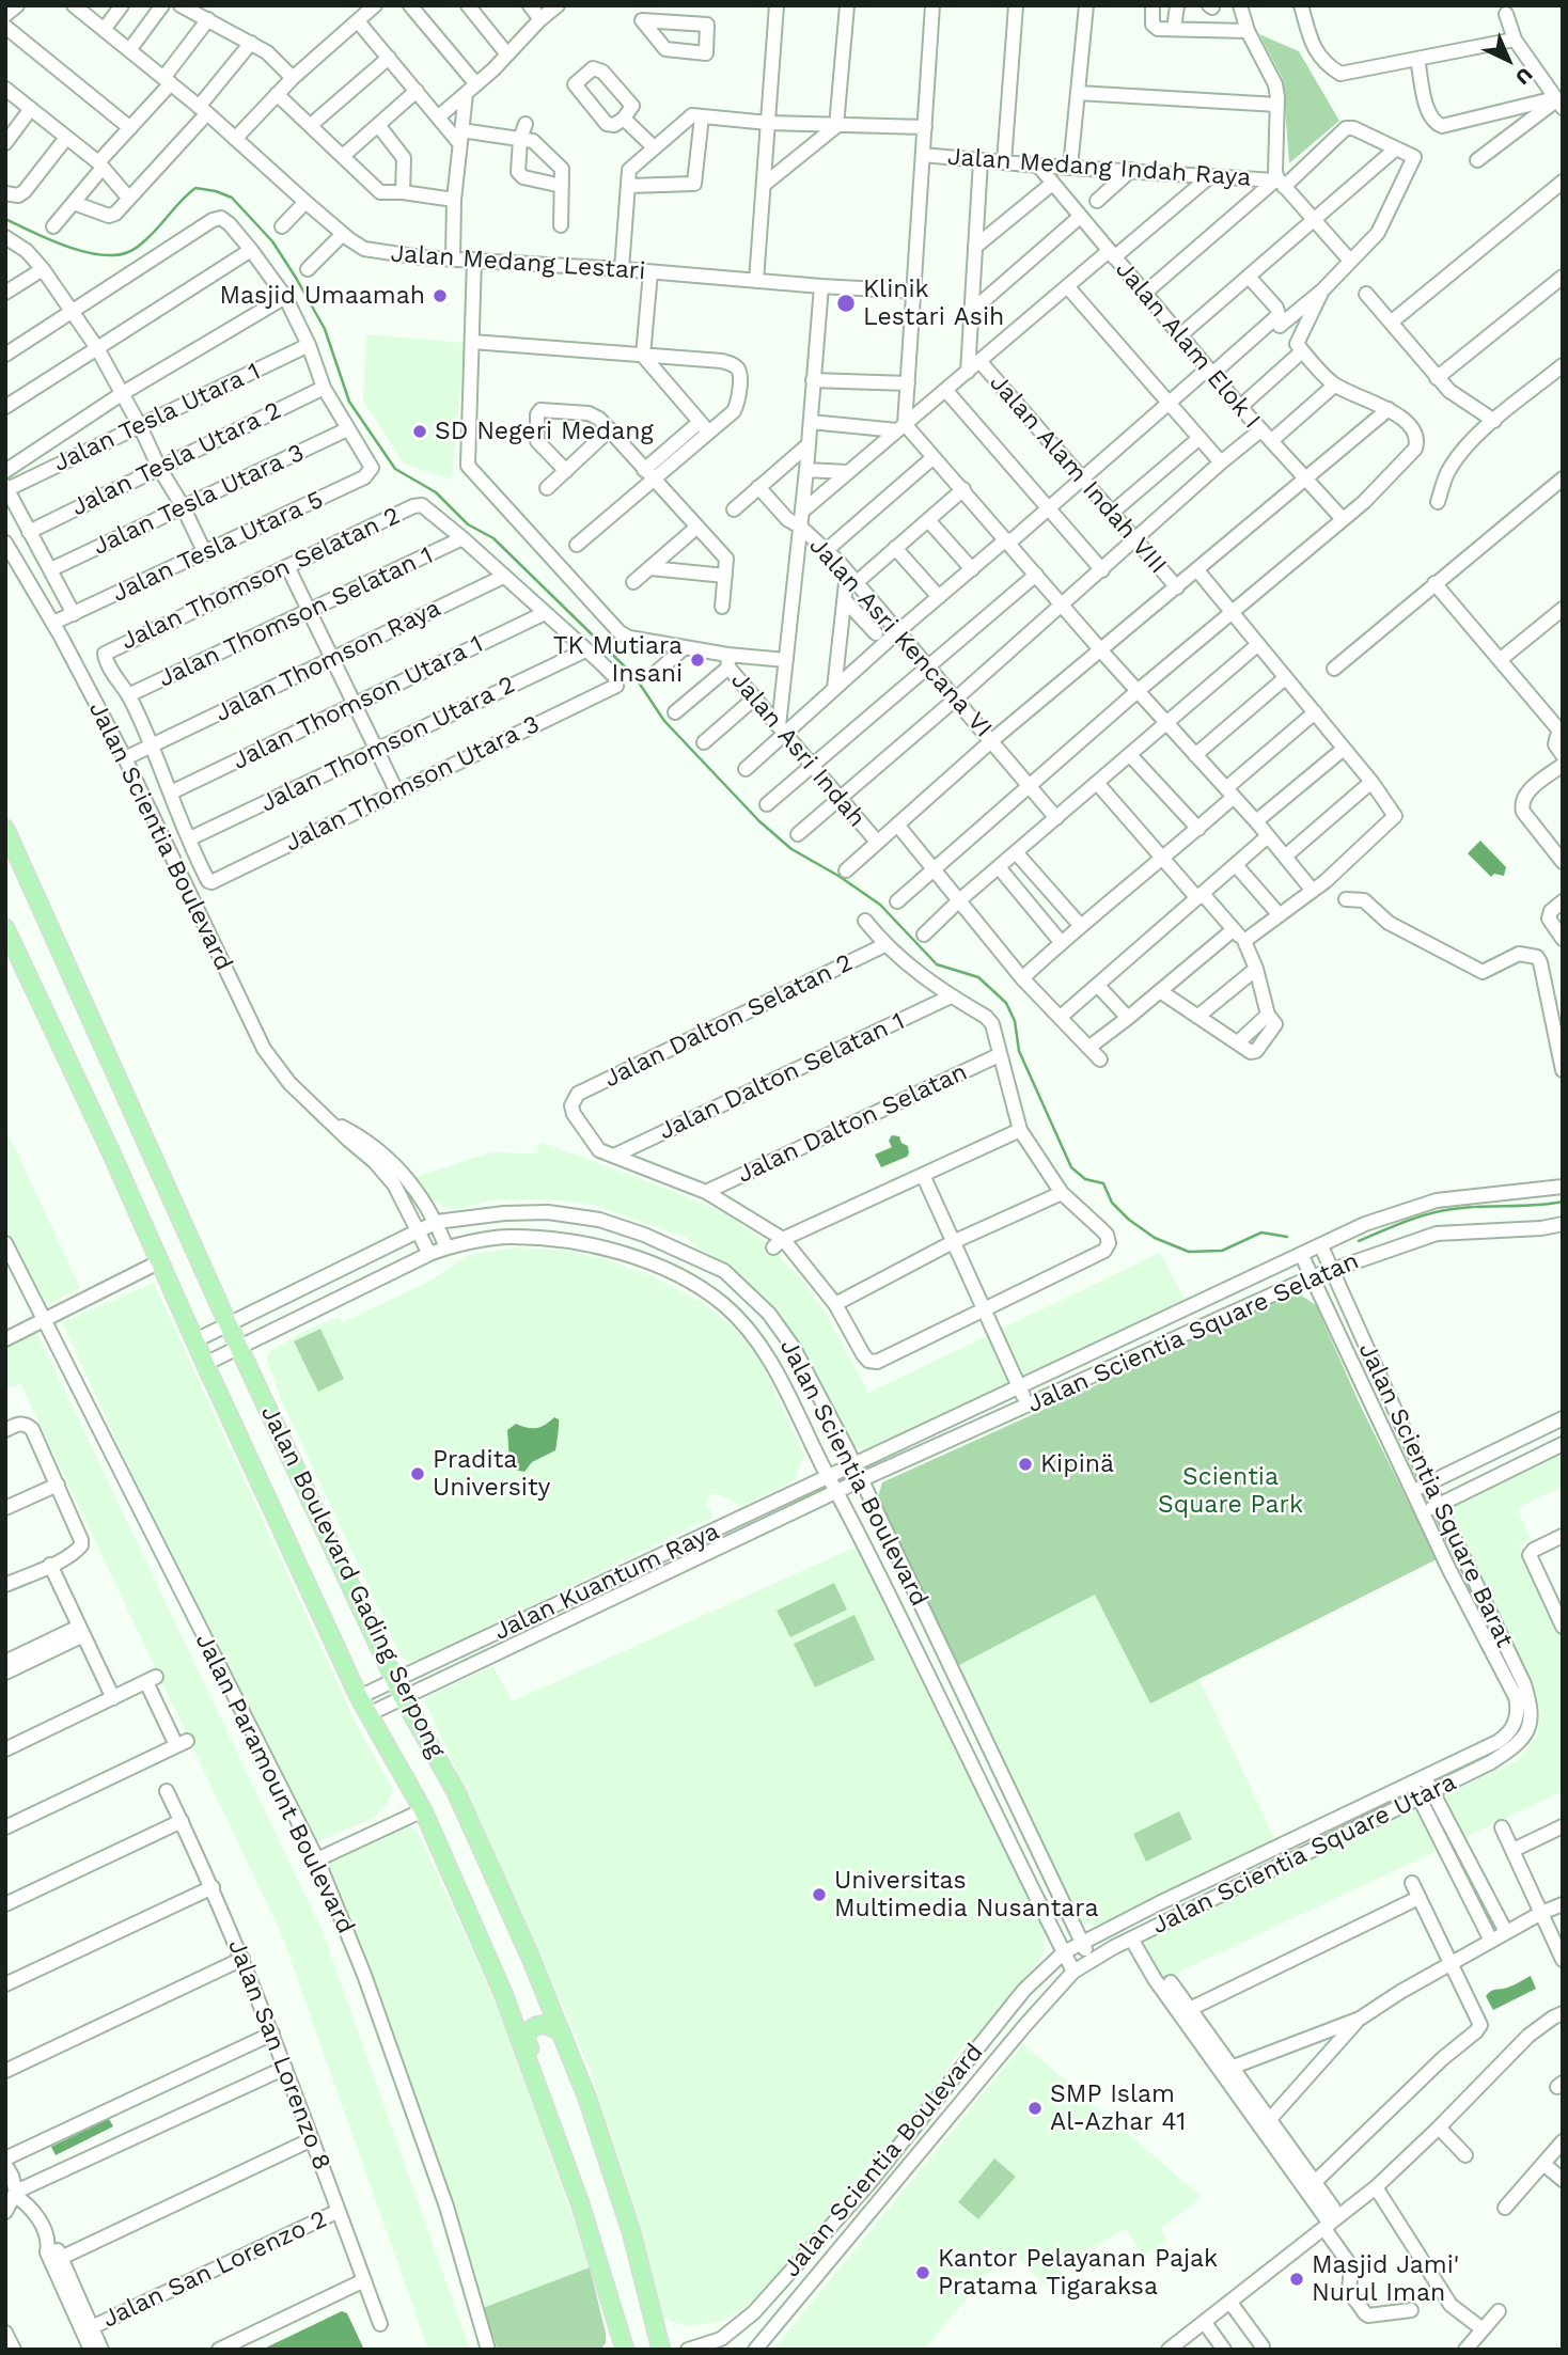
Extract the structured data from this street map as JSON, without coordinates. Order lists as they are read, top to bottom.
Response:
{
  "streets": {
    "main road": ["Jalan Boulevard Gading Serpong"],
    "street": [
      "Jalan Medang Indah Raya",
      "Jalan Medang Lestari",
      "Jalan Alam Elok I",
      "Jalan Tesla Utara 1",
      "Jalan Tesla Utara 2",
      "Jalan Alam Indah VIII",
      "Jalan Tesla Utara 3",
      "Jalan Tesla Utara 5",
      "Jalan Thomson Selatan 2",
      "Jalan Thomson Selatan 1",
      "Jalan Asri Kencana VI",
      "Jalan Thomson Raya",
      "Jalan Thomson Utara 1",
      "Jalan Thomson Utara 2",
      "Jalan Asri Indah",
      "Jalan Thomson Utara 3",
      "Jalan Scientia Boulevard",
      "Jalan Dalton Selatan 2",
      "Jalan Dalton Selatan 1",
      "Jalan Dalton Selatan",
      "Jalan Scientia Square Selatan",
      "Jalan Scientia Square Barat",
      "Jalan Kuantum Raya",
      "Jalan Paramount Boulevard",
      "Jalan Scientia Square Utara",
      "Jalan San Lorenzo 8",
      "Jalan San Lorenzo 2"
    ]
  },
  "crossings": [
    ["Jalan Medang Indah Raya", "Jalan Alam Elok I"],
    ["Jalan Tesla Utara 3", "Jalan Tesla Utara 5"],
    ["Jalan Tesla Utara 5", "Jalan Scientia Boulevard"],
    ["Jalan Thomson Selatan 2", "Jalan Thomson Selatan 1"],
    ["Jalan Thomson Raya", "Jalan Scientia Boulevard"],
    ["Jalan Thomson Utara 2", "Jalan Thomson Utara 3"],
    ["Jalan Scientia Boulevard", "Jalan Scientia Square Selatan"],
    ["Jalan Scientia Boulevard", "Jalan Boulevard Gading Serpong"],
    ["Jalan Scientia Boulevard", "Jalan Kuantum Raya"],
    ["Jalan Scientia Boulevard", "Jalan Scientia Square Utara"],
    ["Jalan Dalton Selatan 2", "Jalan Dalton Selatan 1"],
    ["Jalan Scientia Square Selatan", "Jalan Scientia Square Barat"],
    ["Jalan Scientia Square Selatan", "Jalan Kuantum Raya"],
    ["Jalan Scientia Square Barat", "Jalan Scientia Square Utara"],
    ["Jalan Boulevard Gading Serpong", "Jalan Kuantum Raya"],
    ["Jalan San Lorenzo 8", "Jalan San Lorenzo 2"]
  ],
  "parks": ["Scientia Square Park"],
  "places": [
    "Masjid Umaamah",
    "Klinik Lestari Asih",
    "SD Negeri Medang",
    "TK Mutiara Insani",
    "Kipinä",
    "Pradita University",
    "Universitas Multimedia Nusantara",
    "SMP Islam Al-Azhar 41",
    "Kantor Pelayanan Pajak Pratama Tigaraksa",
    "Masjid Jami' Nurul Iman"
  ],
  "north": "bottom right"
}
